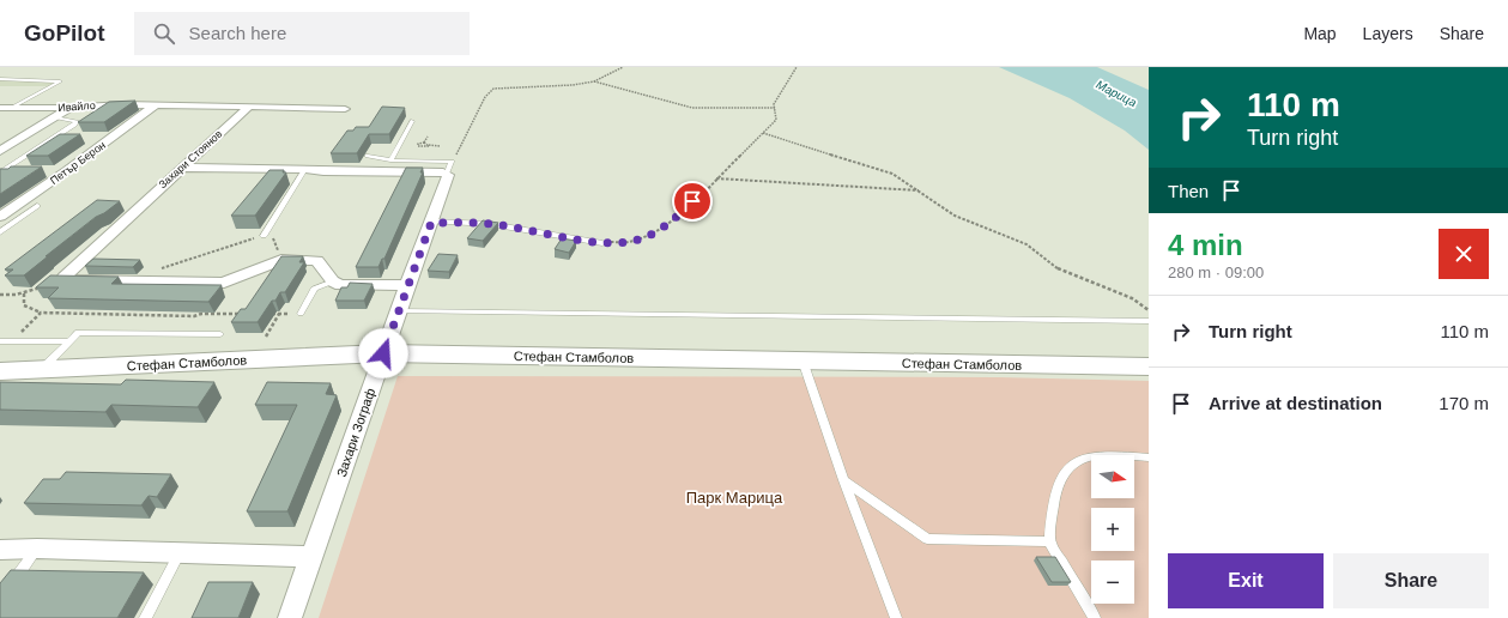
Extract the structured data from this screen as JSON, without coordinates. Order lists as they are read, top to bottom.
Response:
{
  "streets": {
    "street": [
      "Ивайло",
      "Захари Стоянов",
      "Петър Берон",
      "Стефан Стамболов",
      "Захари Зограф"
    ]
  },
  "crossings": [
    ["Ивайло", "Петър Берон"],
    ["Стефан Стамболов", "Захари Зограф"]
  ],
  "water": ["Марица"],
  "parks": ["Парк Марица"],
  "north": "right",
  "page": {
    "header": "GoPilot",
    "search": "Search here",
    "nav": ["Map", "Layers", "Share"],
    "turn": ["110 m", "Turn right"],
    "then": "Then",
    "heading": ["4 min", "280 m · 09:00"],
    "list": [
      {
        "name": "Turn right",
        "value": "110 m"
      },
      {
        "name": "Arrive at destination",
        "value": "170 m"
      }
    ],
    "map_buttons": ["+", "−"],
    "buttons": ["Exit", "Share"]
  }
}
